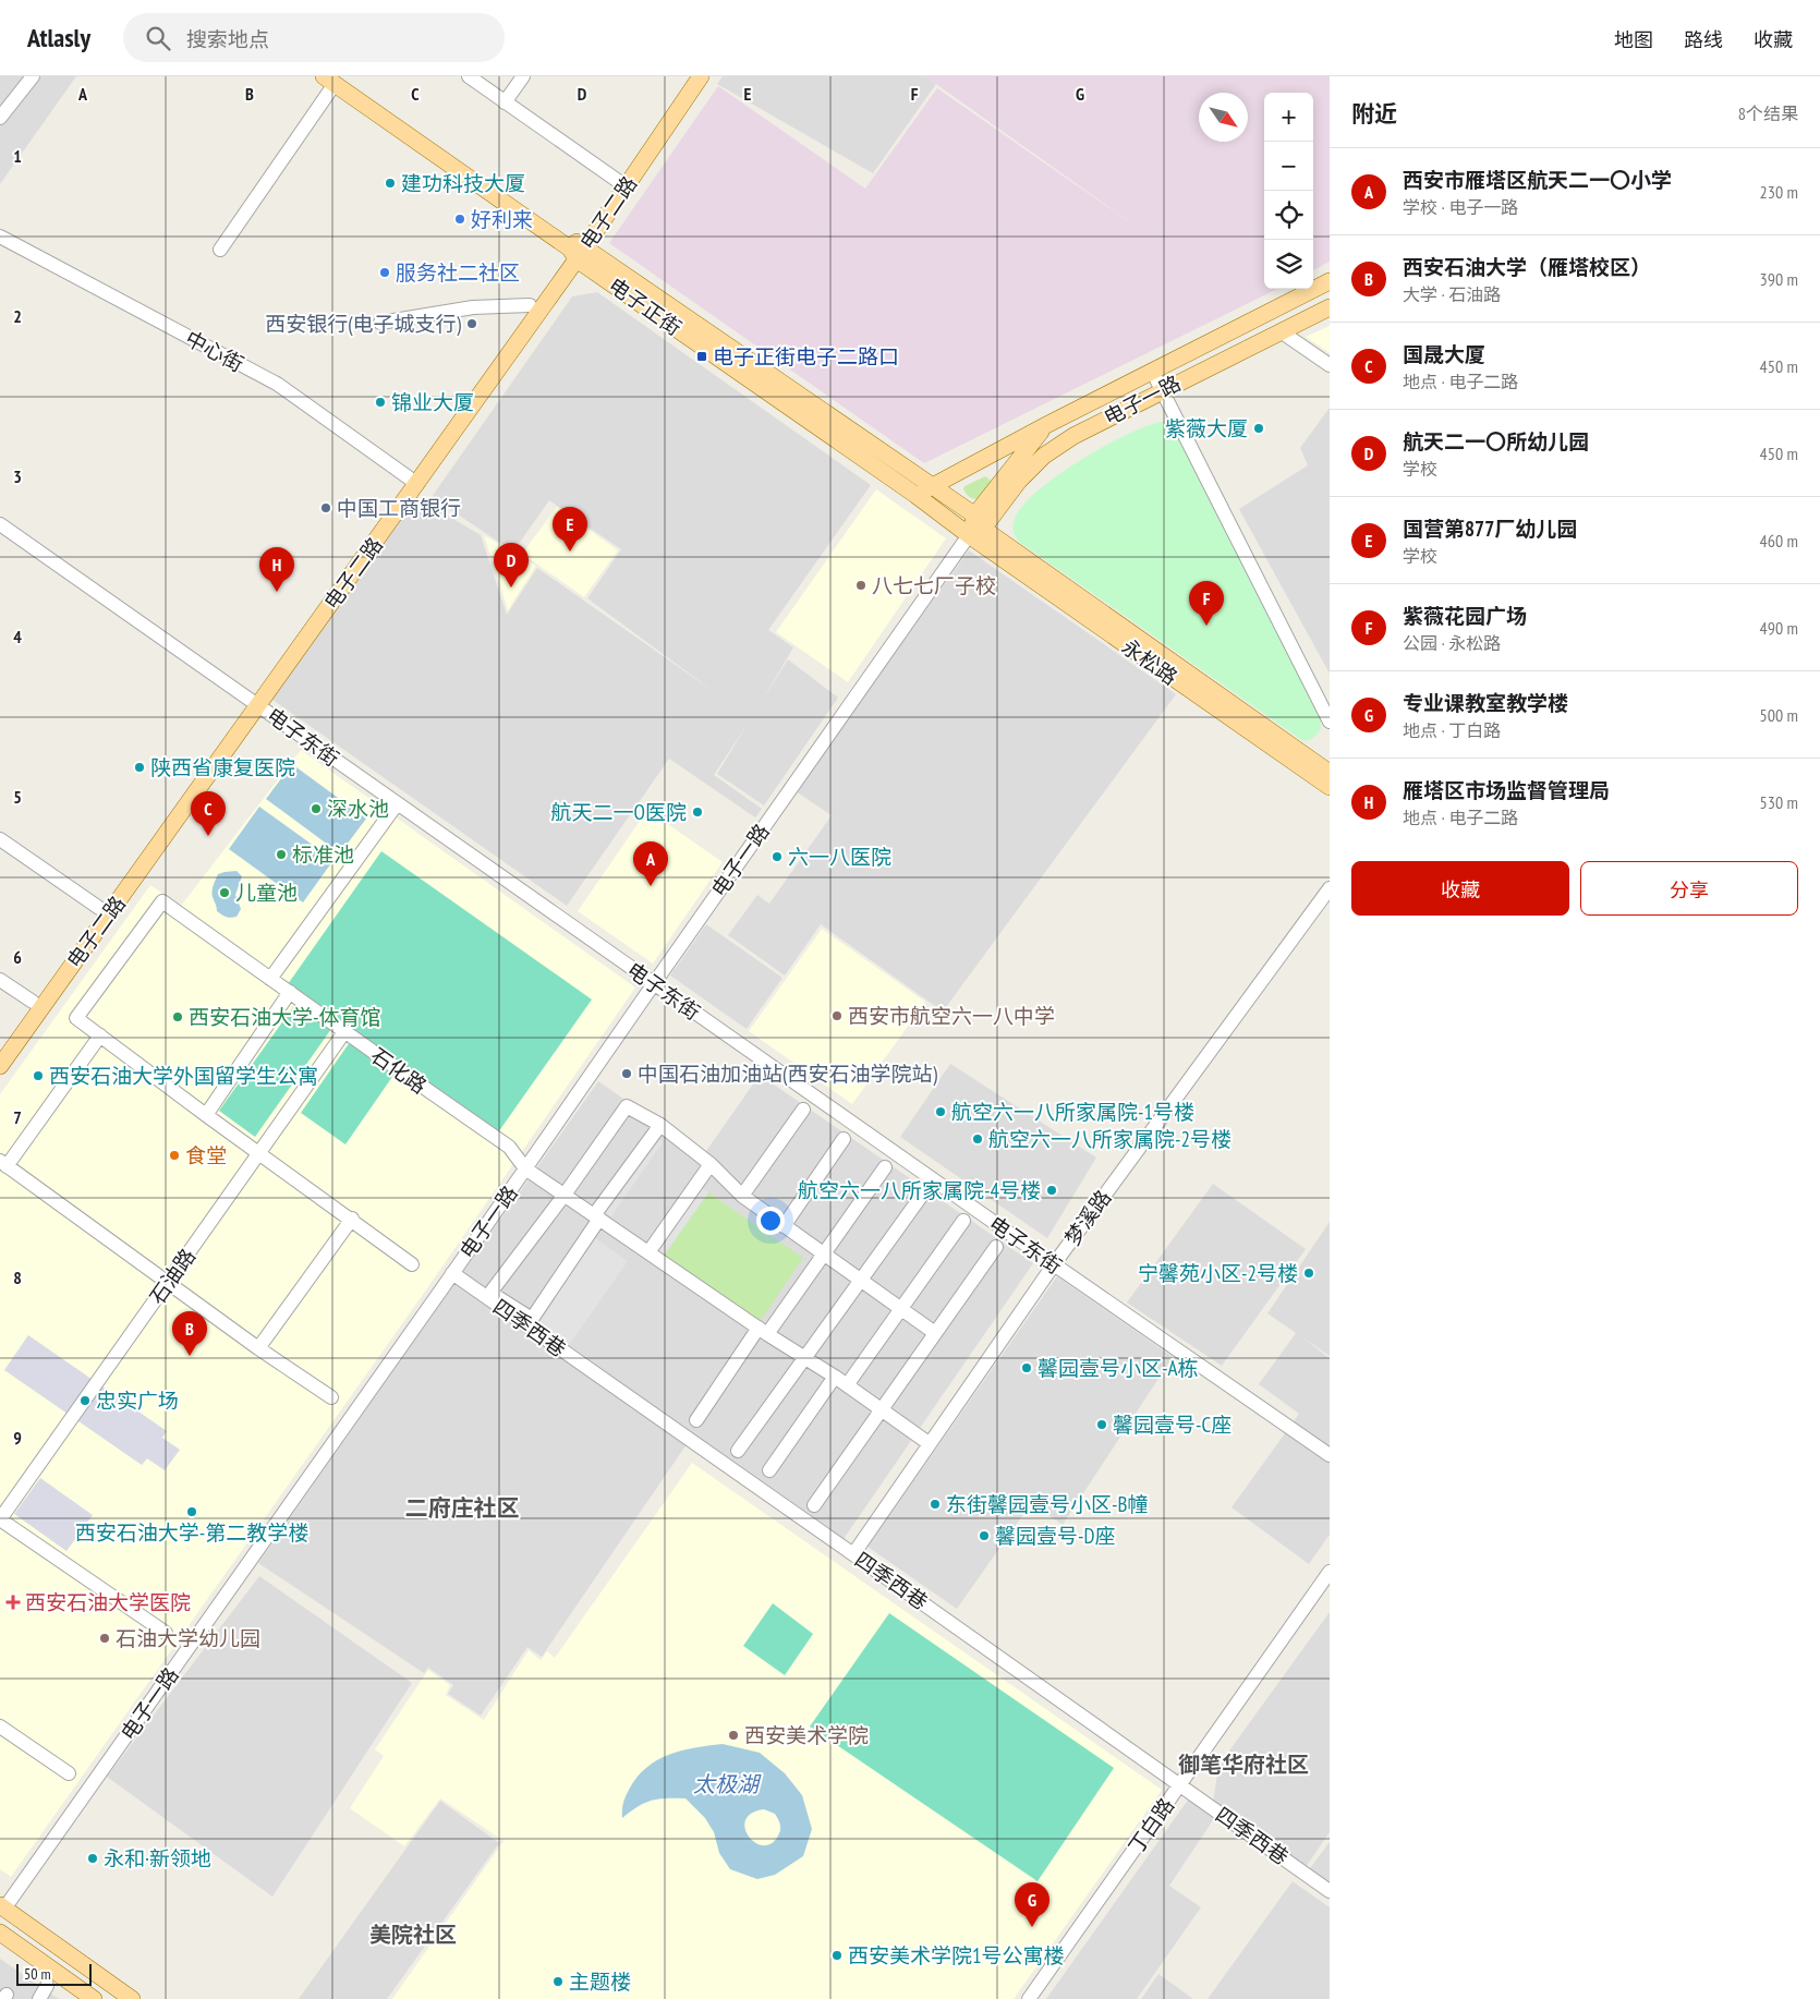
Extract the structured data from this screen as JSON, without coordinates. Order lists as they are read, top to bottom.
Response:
{
  "streets": {
    "main road": [
      "电子二路",
      "电子正街",
      "电子一路",
      "永松路"
    ],
    "street": [
      "中心街",
      "电子东街",
      "石化路",
      "梦溪路",
      "石油路",
      "四季西巷",
      "丁白路"
    ]
  },
  "crossings": [
    ["电子二路", "电子正街"],
    ["电子二路", "中心街"],
    ["电子二路", "电子东街"],
    ["电子正街", "电子一路"],
    ["电子正街", "永松路"],
    ["电子一路", "永松路"],
    ["电子一路", "电子东街"],
    ["电子一路", "石化路"],
    ["电子一路", "四季西巷"],
    ["电子东街", "梦溪路"],
    ["石化路", "梦溪路"],
    ["石化路", "石油路"],
    ["梦溪路", "四季西巷"],
    ["四季西巷", "丁白路"]
  ],
  "districts": ["二府庄社区", "御笔华府社区", "美院社区"],
  "water": ["太极湖"],
  "places": {
    "other": [
      "建功科技大厦",
      "好利来",
      "服务社二社区",
      "西安银行(电子城支行)",
      "锦业大厦",
      "紫薇大厦",
      "中国工商银行",
      "八七七厂子校",
      "陕西省康复医院",
      "深水池",
      "航天二一O医院",
      "标准池",
      "六一八医院",
      "儿童池",
      "西安市航空六一八中学",
      "西安石油大学-体育馆",
      "中国石油加油站(西安石油学院站)",
      "西安石油大学外国留学生公寓",
      "航空六一八所家属院-1号楼",
      "航空六一八所家属院-2号楼",
      "食堂",
      "航空六一八所家属院-4号楼",
      "宁馨苑小区-2号楼",
      "馨园壹号小区-A栋",
      "忠实广场",
      "馨园壹号-C座",
      "东街馨园壹号小区-B幢",
      "西安石油大学-第二教学楼",
      "馨园壹号-D座",
      "石油大学幼儿园",
      "西安美术学院",
      "永和·新领地",
      "西安美术学院1号公寓楼",
      "主题楼"
    ],
    "transit": ["电子正街电子二路口"],
    "health": ["西安石油大学医院"]
  },
  "scale_bar": "50 m",
  "north": "bottom right",
  "page": {
    "header": "Atlasly",
    "search": "搜索地点",
    "nav": ["地图", "路线", "收藏"],
    "heading": ["附近", "8个结果"],
    "map_buttons": ["+", "−"],
    "list": [
      {
        "mark": "A",
        "name": "西安市雁塔区航天二一〇小学",
        "note": "学校 · 电子一路",
        "value": "230 m"
      },
      {
        "mark": "B",
        "name": "西安石油大学（雁塔校区）",
        "note": "大学 · 石油路",
        "value": "390 m"
      },
      {
        "mark": "C",
        "name": "国晟大厦",
        "note": "地点 · 电子二路",
        "value": "450 m"
      },
      {
        "mark": "D",
        "name": "航天二一〇所幼儿园",
        "note": "学校",
        "value": "450 m"
      },
      {
        "mark": "E",
        "name": "国营第877厂幼儿园",
        "note": "学校",
        "value": "460 m"
      },
      {
        "mark": "F",
        "name": "紫薇花园广场",
        "note": "公园 · 永松路",
        "value": "490 m"
      },
      {
        "mark": "G",
        "name": "专业课教室教学楼",
        "note": "地点 · 丁白路",
        "value": "500 m"
      },
      {
        "mark": "H",
        "name": "雁塔区市场监督管理局",
        "note": "地点 · 电子二路",
        "value": "530 m"
      }
    ],
    "pins": [
      "E",
      "D",
      "H",
      "F",
      "C",
      "A",
      "B",
      "G"
    ],
    "buttons": ["收藏", "分享"],
    "scale": "50 m"
  },
  "grid": {
    "columns": [
      "A",
      "B",
      "C",
      "D",
      "E",
      "F",
      "G"
    ],
    "rows": [
      "1",
      "2",
      "3",
      "4",
      "5",
      "6",
      "7",
      "8",
      "9"
    ]
  }
}
